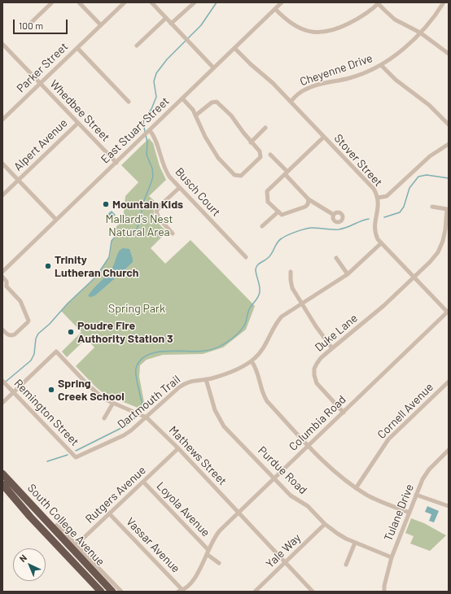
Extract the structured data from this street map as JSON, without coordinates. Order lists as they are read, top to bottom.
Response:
{
  "streets": {
    "highway": ["South College Avenue"],
    "street": [
      "Parker Street",
      "Cheyenne Drive",
      "Whedbee Street",
      "East Stuart Street",
      "Alpert Avenue",
      "Stover Street",
      "Busch Court",
      "Duke Lane",
      "Dartmouth Trail",
      "Cornell Avenue",
      "Remington Street",
      "Columbia Road",
      "Mathews Street",
      "Purdue Road",
      "Rutgers Avenue",
      "Loyola Avenue",
      "Tulane Drive",
      "Vassar Avenue",
      "Yale Way"
    ]
  },
  "crossings": [
    ["Parker Street", "Whedbee Street"],
    ["Cheyenne Drive", "Stover Street"],
    ["Whedbee Street", "East Stuart Street"],
    ["Whedbee Street", "Alpert Avenue"],
    ["East Stuart Street", "Stover Street"],
    ["East Stuart Street", "Busch Court"],
    ["Stover Street", "Duke Lane"],
    ["Stover Street", "Dartmouth Trail"],
    ["Stover Street", "Columbia Road"],
    ["Duke Lane", "Columbia Road"],
    ["Dartmouth Trail", "Remington Street"],
    ["Dartmouth Trail", "Mathews Street"],
    ["Dartmouth Trail", "Purdue Road"],
    ["Remington Street", "Mathews Street"],
    ["Columbia Road", "Mathews Street"],
    ["Columbia Road", "Purdue Road"],
    ["Columbia Road", "Loyola Avenue"],
    ["Columbia Road", "Vassar Avenue"],
    ["Mathews Street", "Rutgers Avenue"],
    ["Mathews Street", "Yale Way"],
    ["Purdue Road", "Tulane Drive"],
    ["Purdue Road", "Yale Way"],
    ["Rutgers Avenue", "Loyola Avenue"],
    ["Rutgers Avenue", "South College Avenue"],
    ["Rutgers Avenue", "Vassar Avenue"]
  ],
  "parks": ["Mallard's Nest Natural Area", "Spring Park"],
  "places": [
    "Mountain Kids",
    "Trinity Lutheran Church",
    "Poudre Fire Authority Station 3",
    "Spring Creek School"
  ],
  "scale_bar": "100 m",
  "north": "top left"
}
